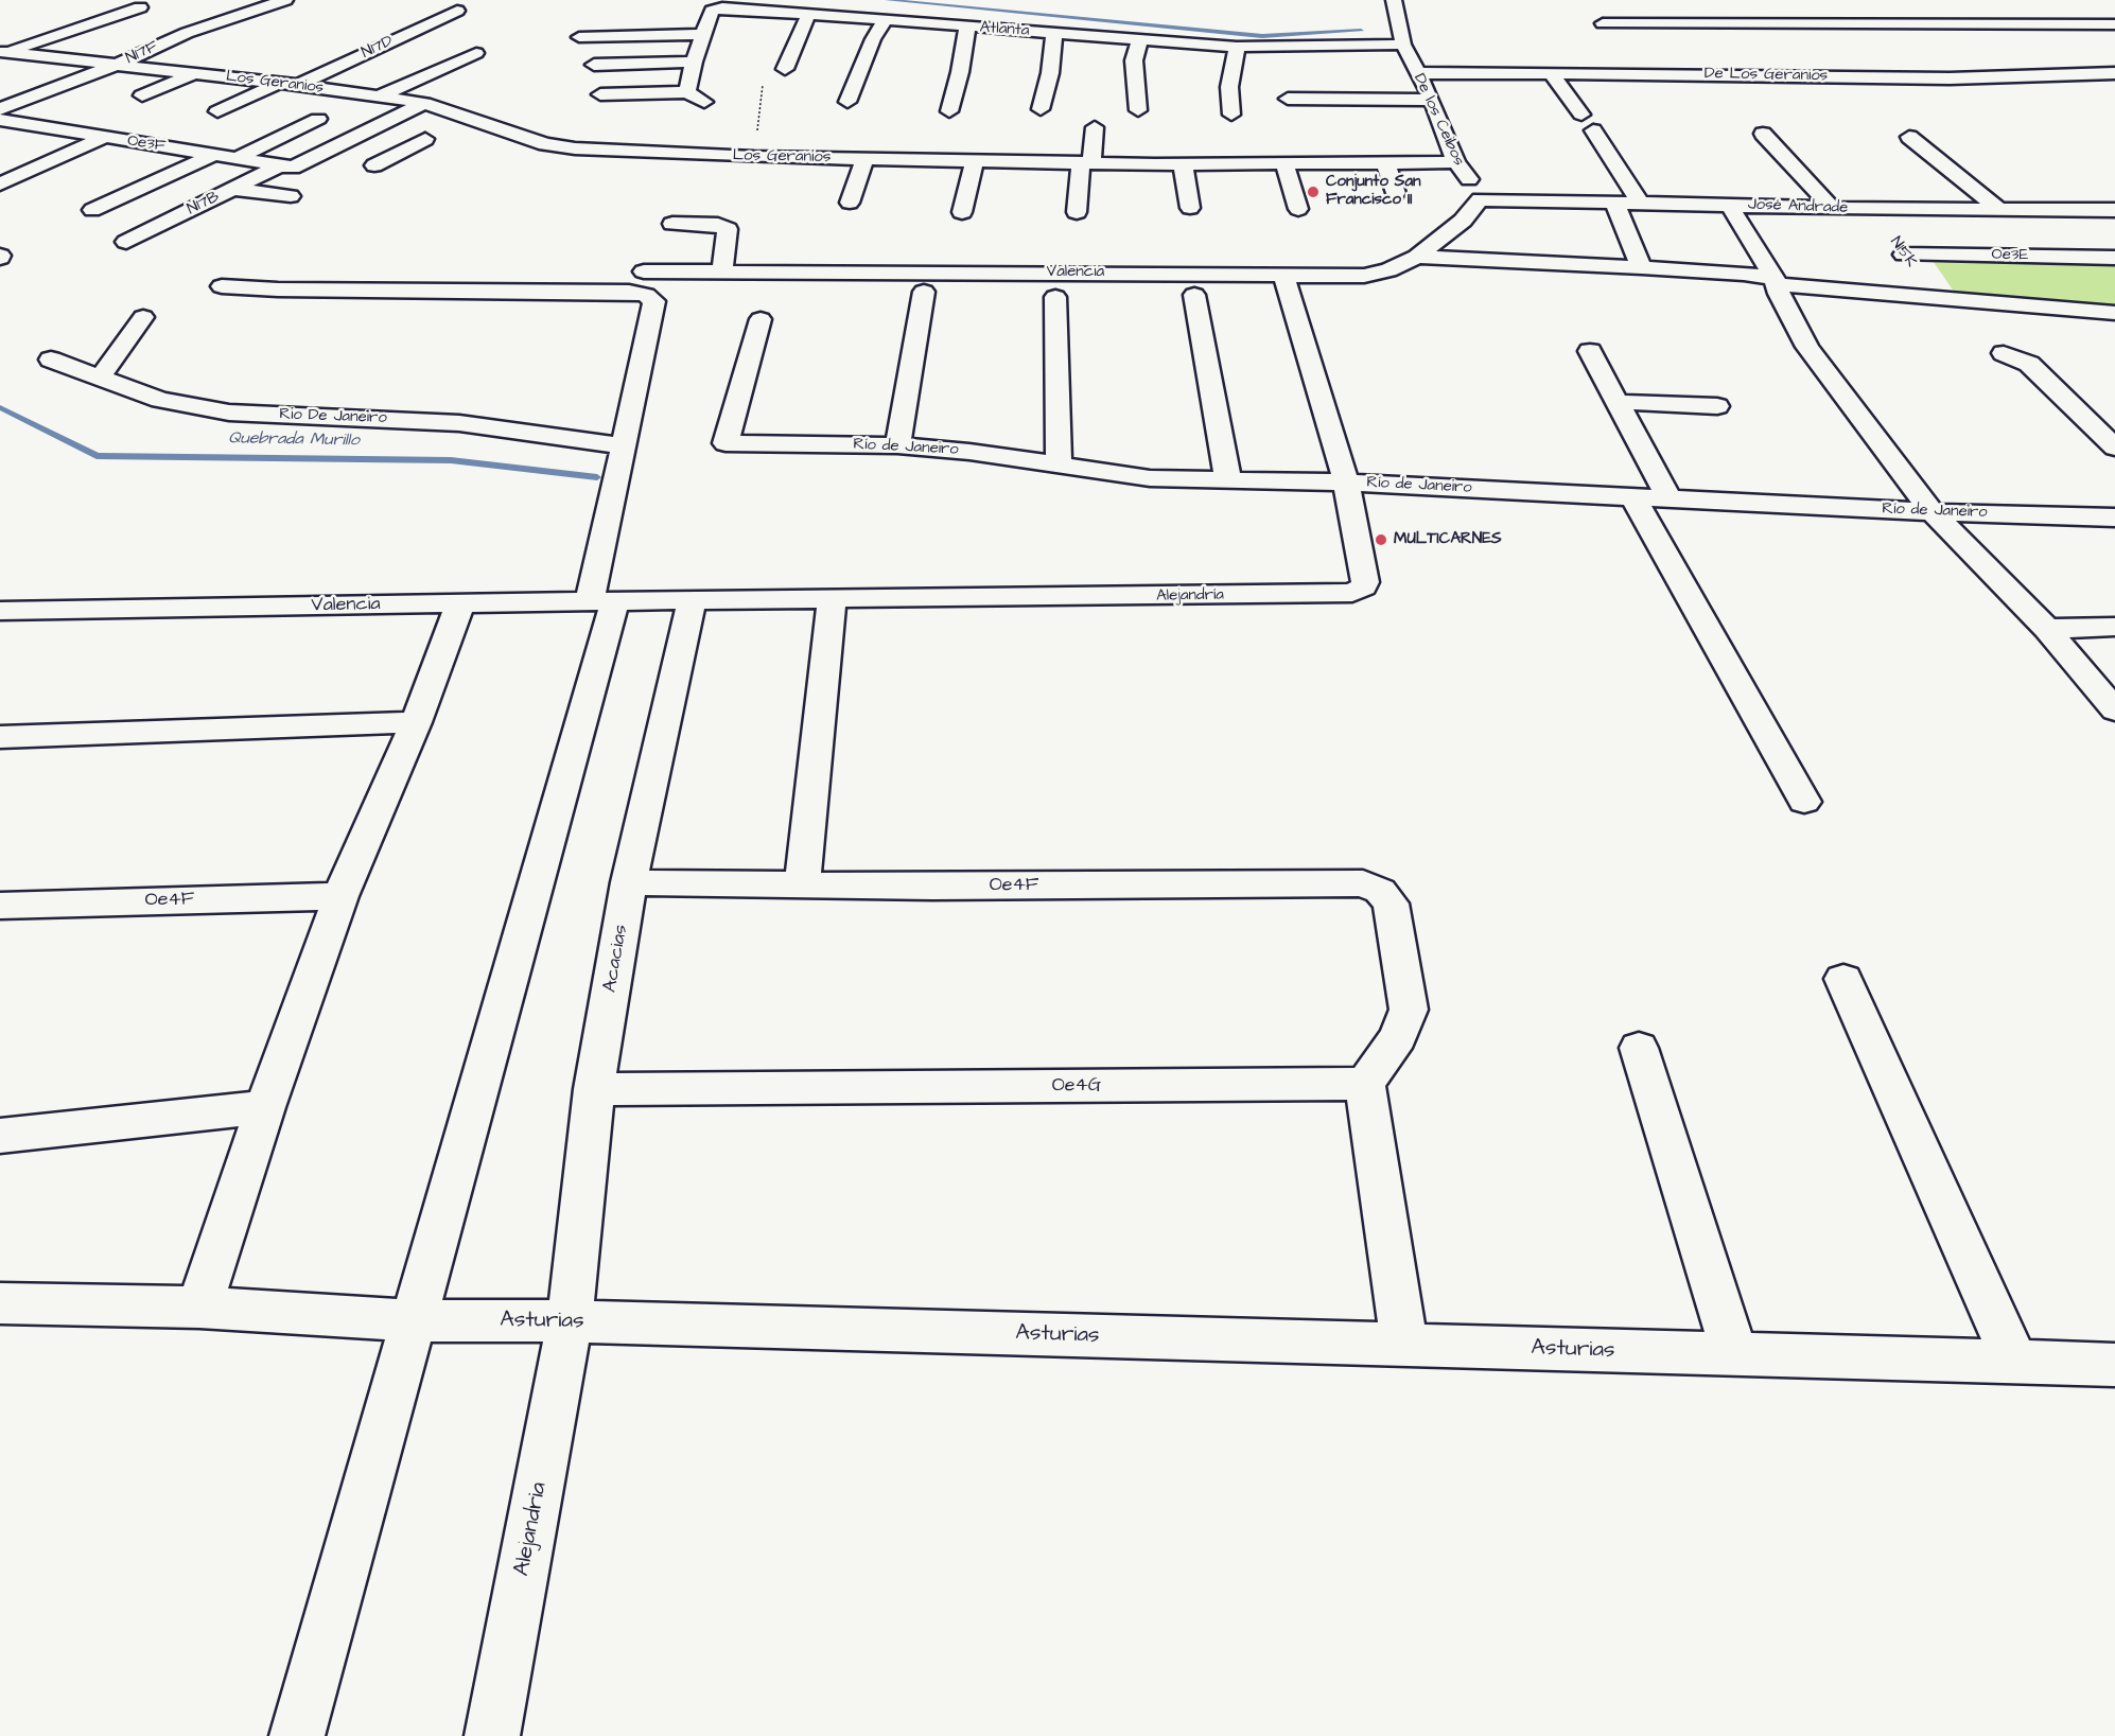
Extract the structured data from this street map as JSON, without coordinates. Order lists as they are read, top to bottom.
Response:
{
  "streets": {
    "street": [
      "Atlanta",
      "N17D",
      "N17F",
      "De Los Geranios",
      "Los Geranios",
      "De los Ceibos",
      "Oe3F",
      "N17B",
      "José Andrade",
      "N15K",
      "Oe3E",
      "Valencia",
      "Rio De Janeiro",
      "Río de Janeiro",
      "Alejandría",
      "Oe4F",
      "Acacias",
      "Oe4G",
      "Asturias",
      "Alejandria"
    ]
  },
  "crossings": [
    ["Atlanta", "De los Ceibos"],
    ["N17D", "Los Geranios"],
    ["N17F", "Los Geranios"],
    ["De Los Geranios", "De los Ceibos"],
    ["Los Geranios", "De los Ceibos"],
    ["Los Geranios", "N17B"],
    ["De los Ceibos", "José Andrade"],
    ["De los Ceibos", "Valencia"],
    ["Oe3F", "N17B"],
    ["José Andrade", "N15K"],
    ["José Andrade", "Valencia"],
    ["N15K", "Oe3E"],
    ["Valencia", "Alejandría"],
    ["Valencia", "Acacias"],
    ["Río de Janeiro", "Alejandría"],
    ["Alejandría", "Acacias"],
    ["Oe4F", "Acacias"],
    ["Oe4F", "Oe4G"],
    ["Acacias", "Oe4G"],
    ["Acacias", "Asturias"],
    ["Acacias", "Alejandria"],
    ["Asturias", "Alejandria"]
  ],
  "water": ["Quebrada Murillo"],
  "places": ["Conjunto San Francisco II", "MULTICARNES"]
}
